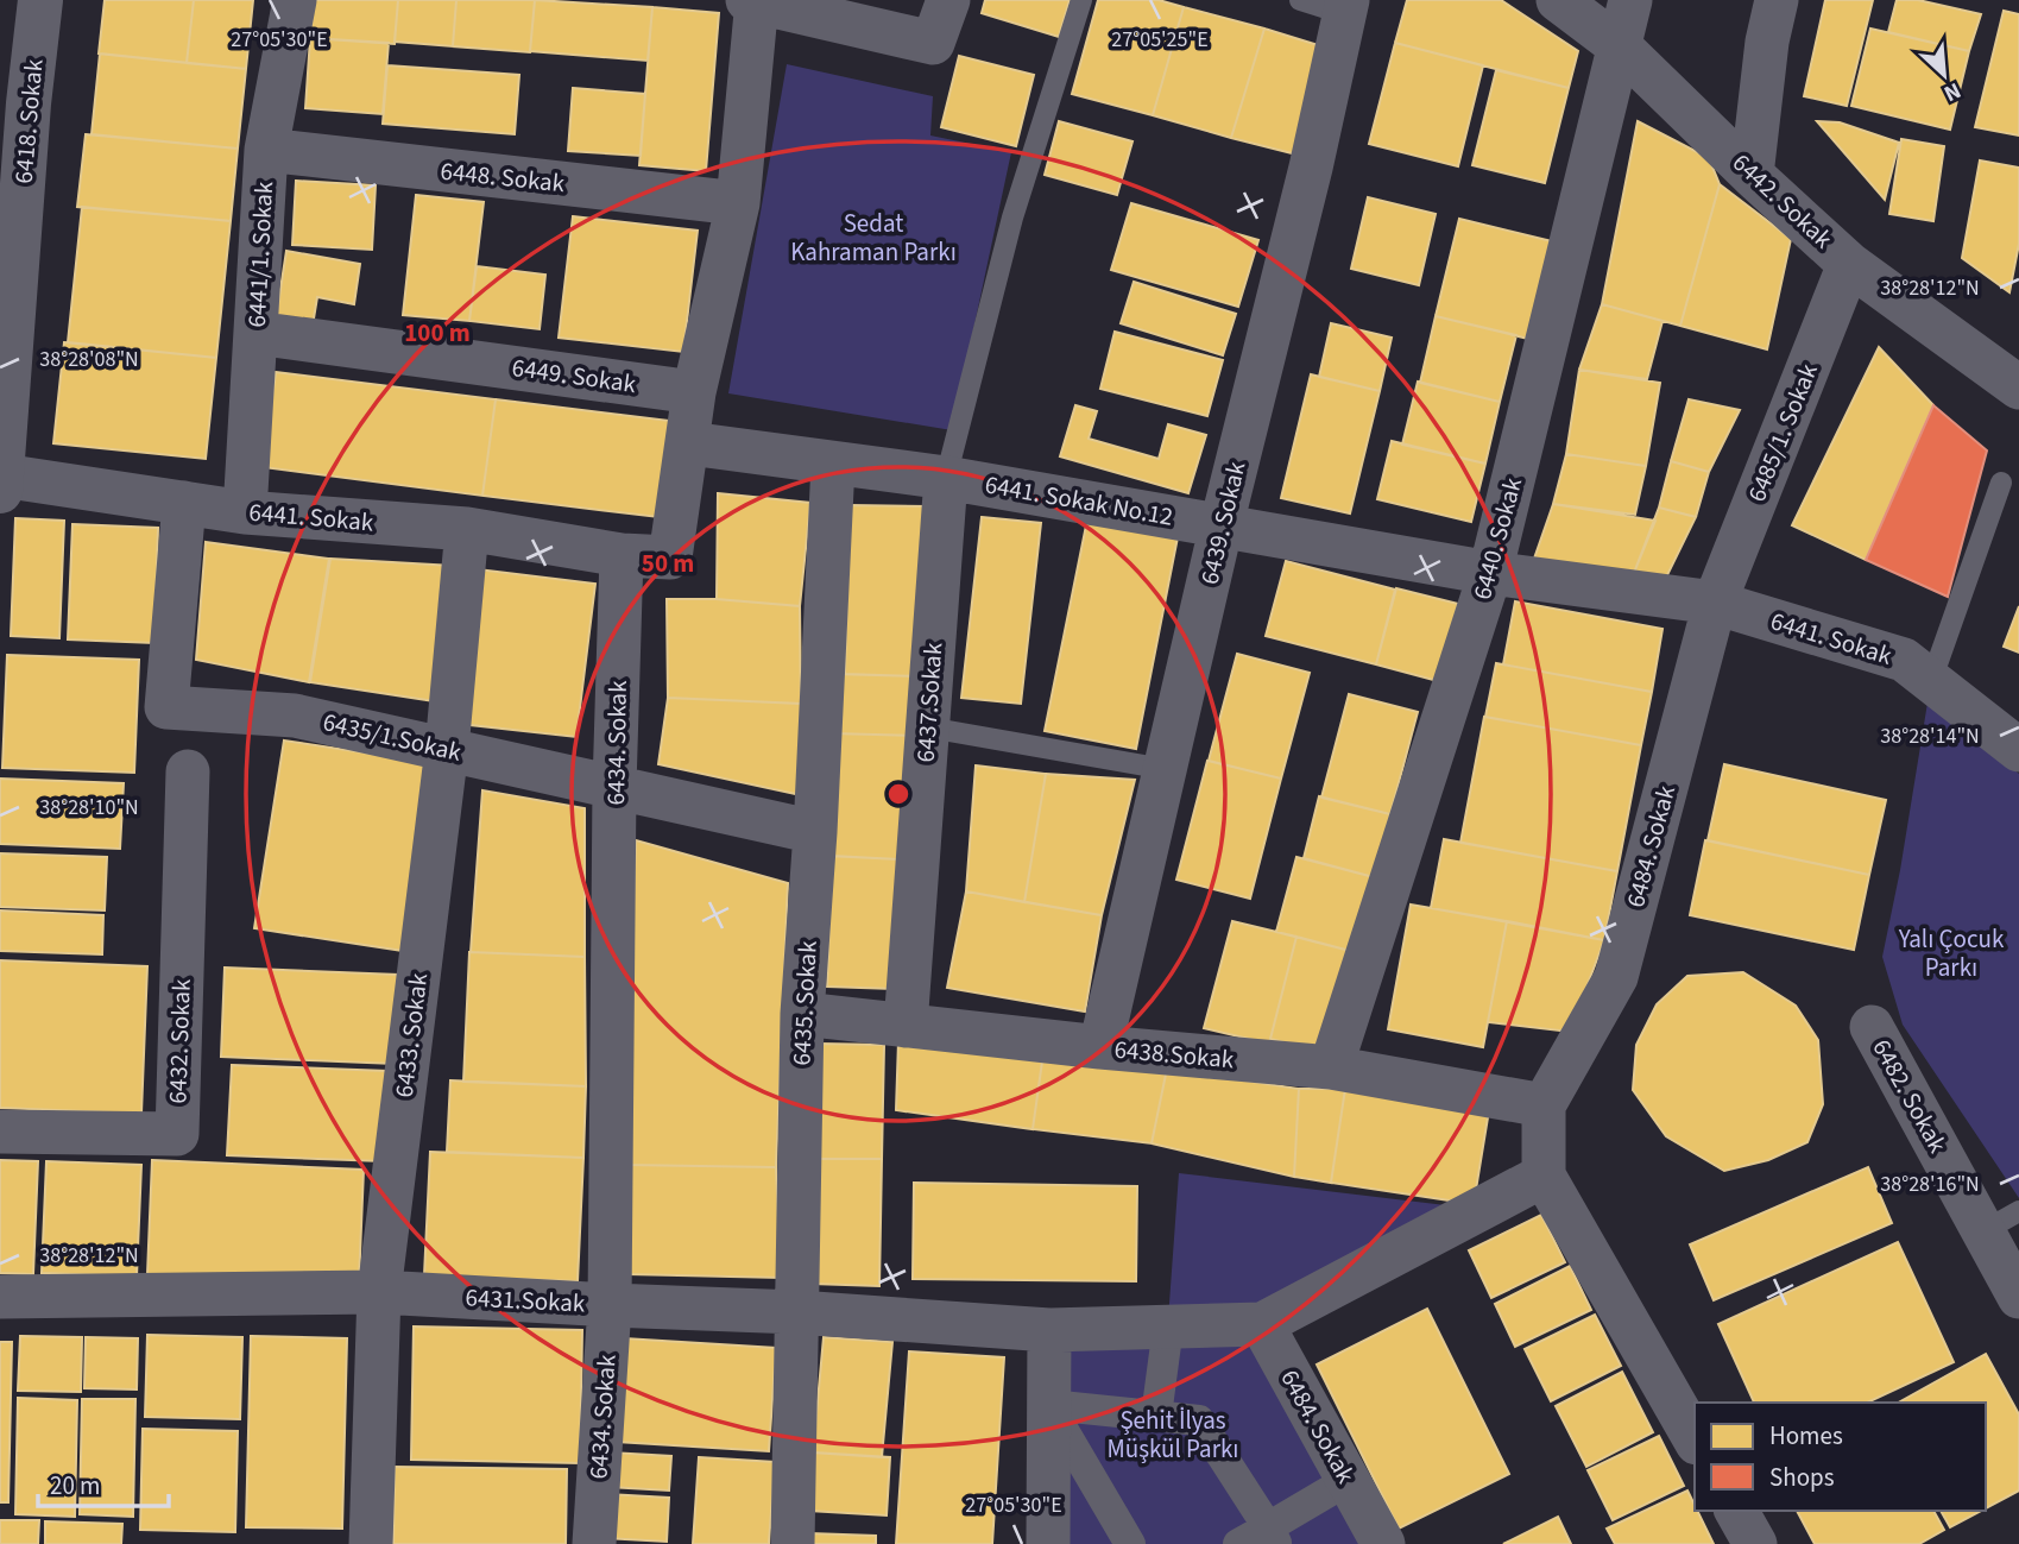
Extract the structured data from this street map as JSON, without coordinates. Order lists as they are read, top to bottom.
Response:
{
  "streets": {
    "street": [
      "6418. Sokak",
      "6448. Sokak",
      "6442. Sokak",
      "6441/1. Sokak",
      "6449. Sokak",
      "6485/1. Sokak",
      "6441. Sokak No.12",
      "6441. Sokak",
      "6439. Sokak",
      "6440. Sokak",
      "6437.Sokak",
      "6435/1.Sokak",
      "6434. Sokak",
      "6484. Sokak",
      "6435. Sokak",
      "6433. Sokak",
      "6432. Sokak",
      "6438.Sokak",
      "6482. Sokak",
      "6431.Sokak"
    ]
  },
  "crossings": [
    ["6418. Sokak", "6441. Sokak"],
    ["6448. Sokak", "6441/1. Sokak"],
    ["6442. Sokak", "6485/1. Sokak"],
    ["6442. Sokak", "6440. Sokak"],
    ["6441/1. Sokak", "6449. Sokak"],
    ["6441/1. Sokak", "6441. Sokak"],
    ["6485/1. Sokak", "6441. Sokak No.12"],
    ["6485/1. Sokak", "6441. Sokak"],
    ["6485/1. Sokak", "6484. Sokak"],
    ["6441. Sokak No.12", "6441. Sokak"],
    ["6441. Sokak No.12", "6439. Sokak"],
    ["6441. Sokak No.12", "6440. Sokak"],
    ["6441. Sokak No.12", "6437.Sokak"],
    ["6441. Sokak No.12", "6484. Sokak"],
    ["6441. Sokak No.12", "6435. Sokak"],
    ["6441. Sokak", "6435/1.Sokak"],
    ["6441. Sokak", "6434. Sokak"],
    ["6441. Sokak", "6484. Sokak"],
    ["6441. Sokak", "6433. Sokak"],
    ["6439. Sokak", "6438.Sokak"],
    ["6440. Sokak", "6438.Sokak"],
    ["6437.Sokak", "6438.Sokak"],
    ["6435/1.Sokak", "6434. Sokak"],
    ["6435/1.Sokak", "6435. Sokak"],
    ["6435/1.Sokak", "6433. Sokak"],
    ["6434. Sokak", "6431.Sokak"],
    ["6484. Sokak", "6438.Sokak"],
    ["6484. Sokak", "6431.Sokak"],
    ["6435. Sokak", "6438.Sokak"],
    ["6435. Sokak", "6431.Sokak"],
    ["6433. Sokak", "6431.Sokak"]
  ],
  "parks": ["Sedat Kahraman Parkı", "Yalı Çocuk Parkı", "Şehit İlyas Müşkül Parkı"],
  "legend": ["Homes", "Shops"],
  "scale_bar": "20 m",
  "north": "bottom right",
  "coordinates": [
    "27°05'30\"E",
    "27°05'25\"E",
    "38°28'12\"N",
    "38°28'08\"N",
    "38°28'14\"N",
    "38°28'10\"N",
    "38°28'16\"N"
  ],
  "rings": ["100 m", "50 m"]
}
